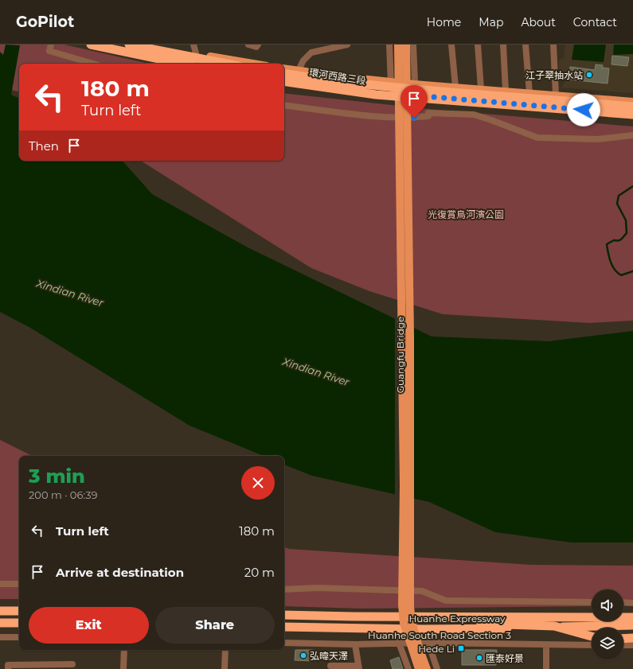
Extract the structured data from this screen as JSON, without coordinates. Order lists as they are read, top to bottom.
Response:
{
  "streets": {
    "highway": ["Huanhe Expressway"],
    "main road": ["環河西路三段", "Guangfu Bridge"],
    "street": ["Huanhe South Road Section 3"]
  },
  "crossings": [
    ["Guangfu Bridge", "Huanhe Expressway"]
  ],
  "water": ["Xindian River"],
  "parks": ["光復賞鳥河濱公園"],
  "places": {
    "other": ["江子翠抽水站", "弘暐天澤", "匯泰好景"],
    "transit": ["Hede Li"]
  },
  "page": {
    "header": "GoPilot",
    "nav": [
      "Home",
      "Map",
      "About",
      "Contact"
    ],
    "turn": ["180 m", "Turn left"],
    "then": "Then",
    "heading": ["3 min", "200 m · 06:39"],
    "list": [
      {
        "name": "Turn left",
        "value": "180 m"
      },
      {
        "name": "Arrive at destination",
        "value": "20 m"
      }
    ],
    "buttons": ["Exit", "Share"]
  }
}
